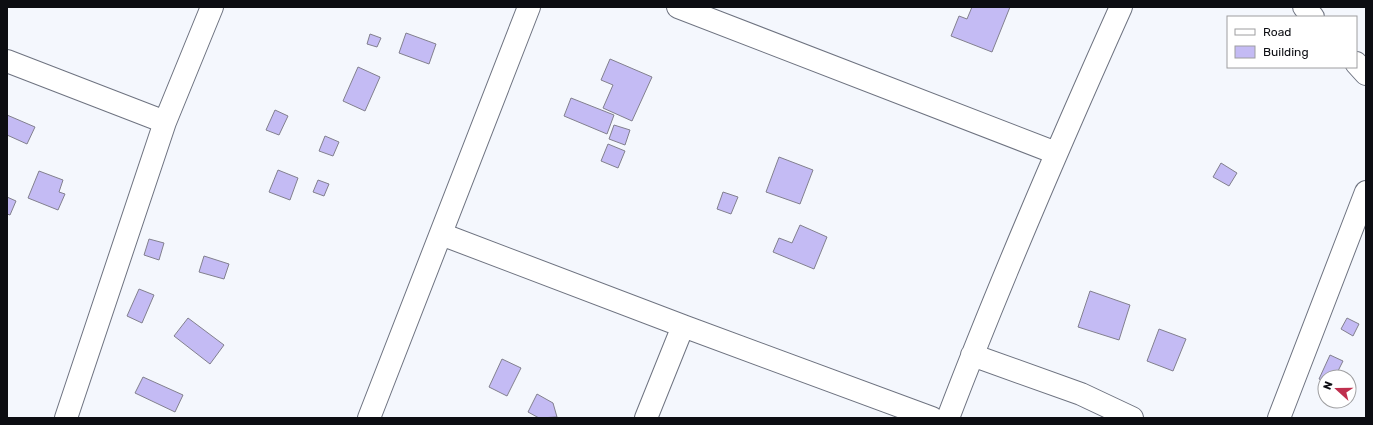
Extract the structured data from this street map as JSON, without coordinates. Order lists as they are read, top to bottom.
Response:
{
  "legend": ["Road", "Building"],
  "north": "left"
}
